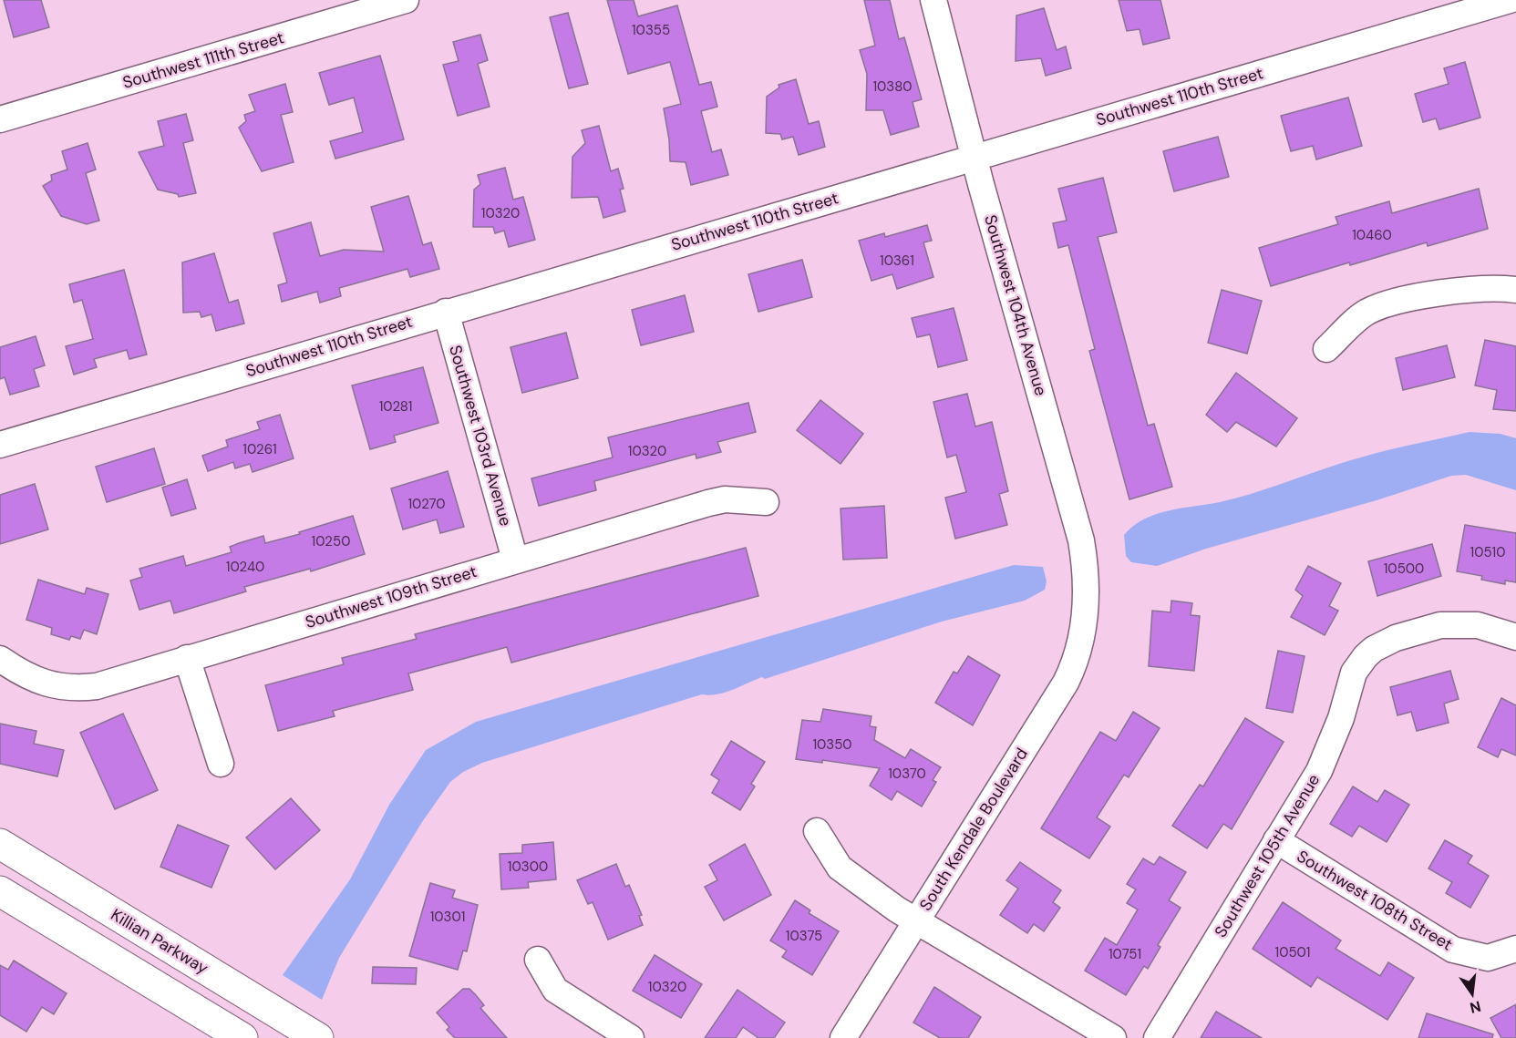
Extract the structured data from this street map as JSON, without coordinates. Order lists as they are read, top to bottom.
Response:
{
  "streets": {
    "main road": ["Killian Parkway"],
    "street": [
      "Southwest 111th Street",
      "Southwest 110th Street",
      "Southwest 104th Avenue",
      "Southwest 103rd Avenue",
      "Southwest 109th Street",
      "South Kendale Boulevard",
      "Southwest 105th Avenue",
      "Southwest 108th Street"
    ]
  },
  "crossings": [
    ["Southwest 110th Street", "Southwest 104th Avenue"],
    ["Southwest 110th Street", "Southwest 103rd Avenue"],
    ["Southwest 104th Avenue", "South Kendale Boulevard"],
    ["Southwest 103rd Avenue", "Southwest 109th Street"],
    ["Southwest 105th Avenue", "Southwest 108th Street"]
  ],
  "house_numbers": [
    "10355",
    "10380",
    "10320",
    "10460",
    "10361",
    "10281",
    "10261",
    "10320",
    "10270",
    "10250",
    "10510",
    "10240",
    "10500",
    "10350",
    "10370",
    "10300",
    "10301",
    "10375",
    "10501",
    "10751",
    "10320"
  ],
  "north": "bottom"
}
